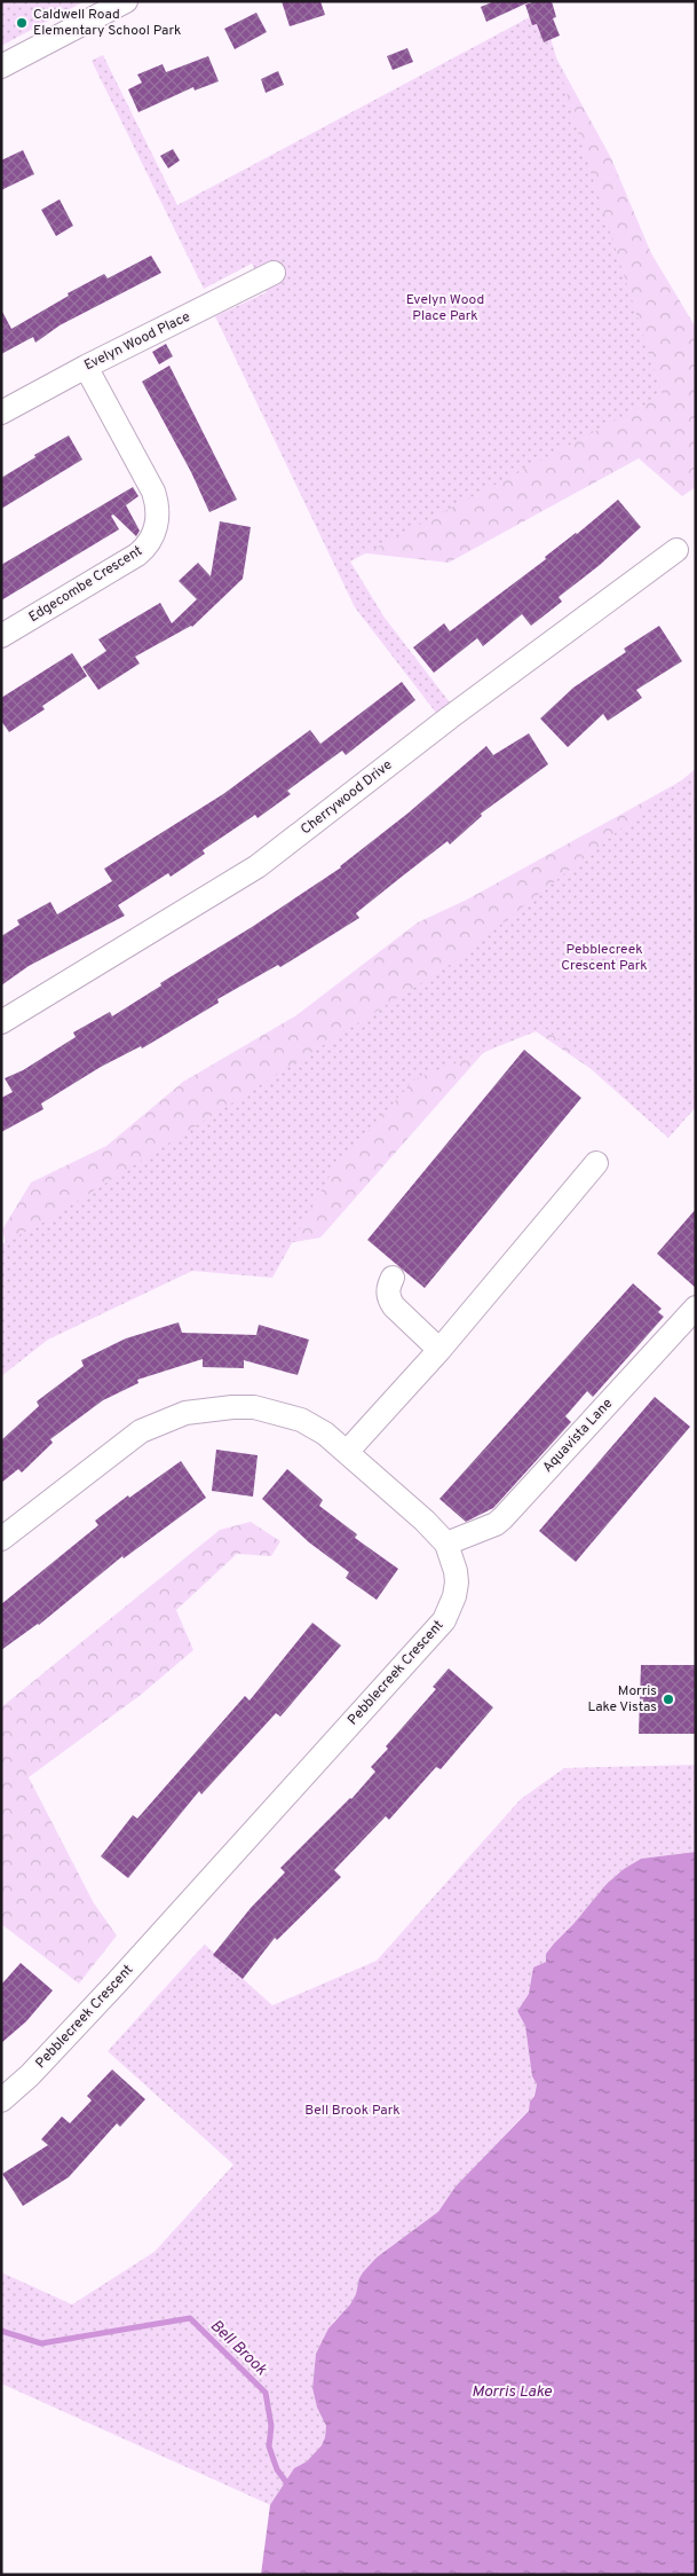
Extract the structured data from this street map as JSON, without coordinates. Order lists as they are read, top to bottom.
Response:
{
  "streets": {
    "street": [
      "Evelyn Wood Place",
      "Edgecombe Crescent",
      "Cherrywood Drive",
      "Aquavista Lane",
      "Pebblecreek Crescent"
    ]
  },
  "crossings": [
    ["Evelyn Wood Place", "Edgecombe Crescent"],
    ["Aquavista Lane", "Pebblecreek Crescent"]
  ],
  "water": ["Bell Brook", "Morris Lake"],
  "parks": ["Evelyn Wood Place Park", "Pebblecreek Crescent Park", "Bell Brook Park"],
  "places": ["Caldwell Road Elementary School Park", "Morris Lake Vistas"]
}
